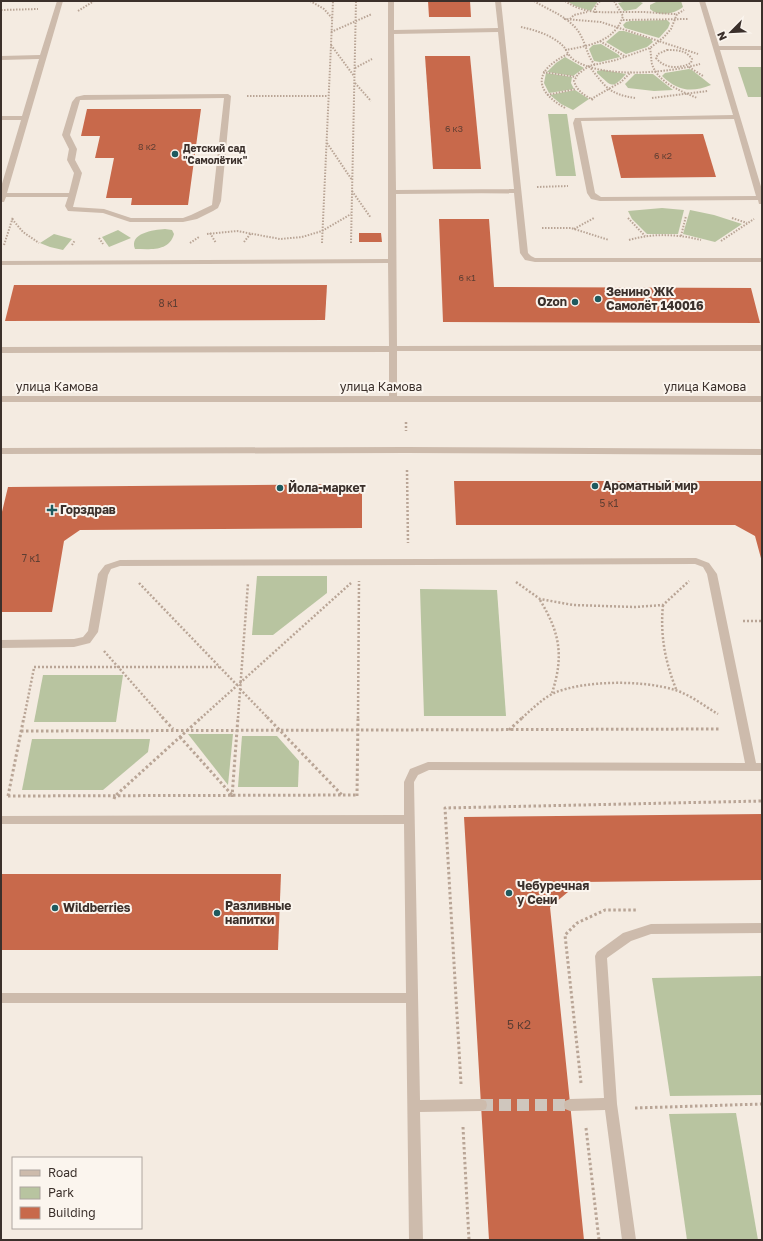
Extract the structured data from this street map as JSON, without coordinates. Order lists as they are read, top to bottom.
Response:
{
  "streets": {
    "street": ["улица Камова"]
  },
  "places": {
    "other": [
      "Детский сад \"Самолётик\"",
      "Зенино ЖК Самолёт 140016",
      "Ozon",
      "Ароматный мир",
      "Йола-маркет",
      "Чебуречная у Сени",
      "Wildberries",
      "Разливные напитки"
    ],
    "health": ["Горздрав"]
  },
  "house_numbers": [
    "6 к3",
    "8 к2",
    "6 к2",
    "6 к1",
    "8 к1",
    "5 к1",
    "7 к1",
    "5 к2"
  ],
  "legend": ["Road", "Park", "Building"],
  "north": "bottom left"
}
